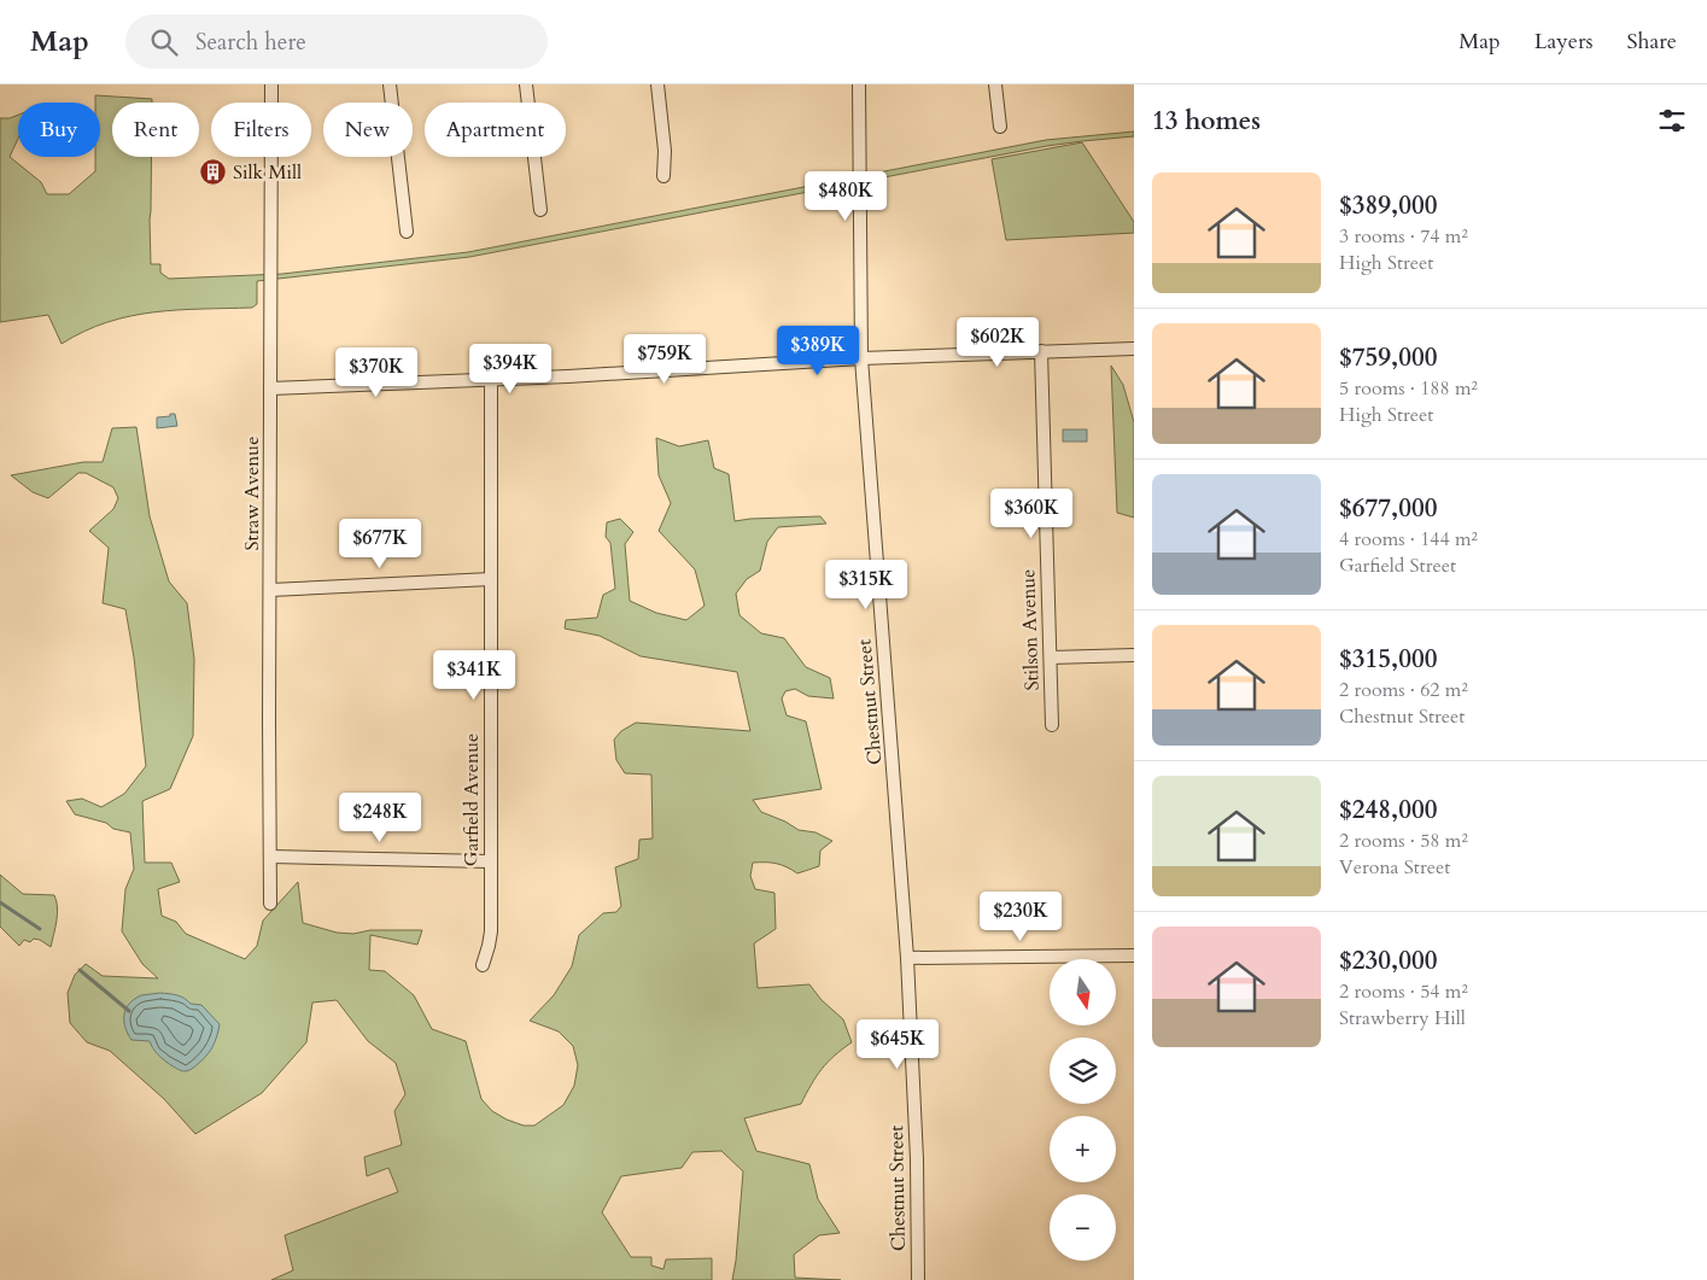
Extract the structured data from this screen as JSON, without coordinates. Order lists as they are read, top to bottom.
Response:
{
  "streets": {
    "street": [
      "Straw Avenue",
      "Stilson Avenue",
      "Chestnut Street",
      "Garfield Avenue"
    ]
  },
  "places": {
    "building": ["Silk Mill"]
  },
  "north": "bottom",
  "page": {
    "header": "Map",
    "search": "Search here",
    "nav": ["Map", "Layers", "Share"],
    "heading": "13 homes",
    "chip": [
      "Buy",
      "Rent",
      "Filters",
      "New",
      "Apartment"
    ],
    "list": [
      {
        "name": "$389,000",
        "note": "3 rooms · 74 m² · High Street"
      },
      {
        "name": "$759,000",
        "note": "5 rooms · 188 m² · High Street"
      },
      {
        "name": "$677,000",
        "note": "4 rooms · 144 m² · Garfield Street"
      },
      {
        "name": "$315,000",
        "note": "2 rooms · 62 m² · Chestnut Street"
      },
      {
        "name": "$248,000",
        "note": "2 rooms · 58 m² · Verona Street"
      },
      {
        "name": "$230,000",
        "note": "2 rooms · 54 m² · Strawberry Hill"
      }
    ],
    "price": [
      "$480K",
      "$602K",
      "$389K",
      "$759K",
      "$394K",
      "$370K",
      "$360K",
      "$677K",
      "$315K",
      "$341K",
      "$248K",
      "$230K",
      "$645K"
    ],
    "map_buttons": ["+", "−"]
  }
}
